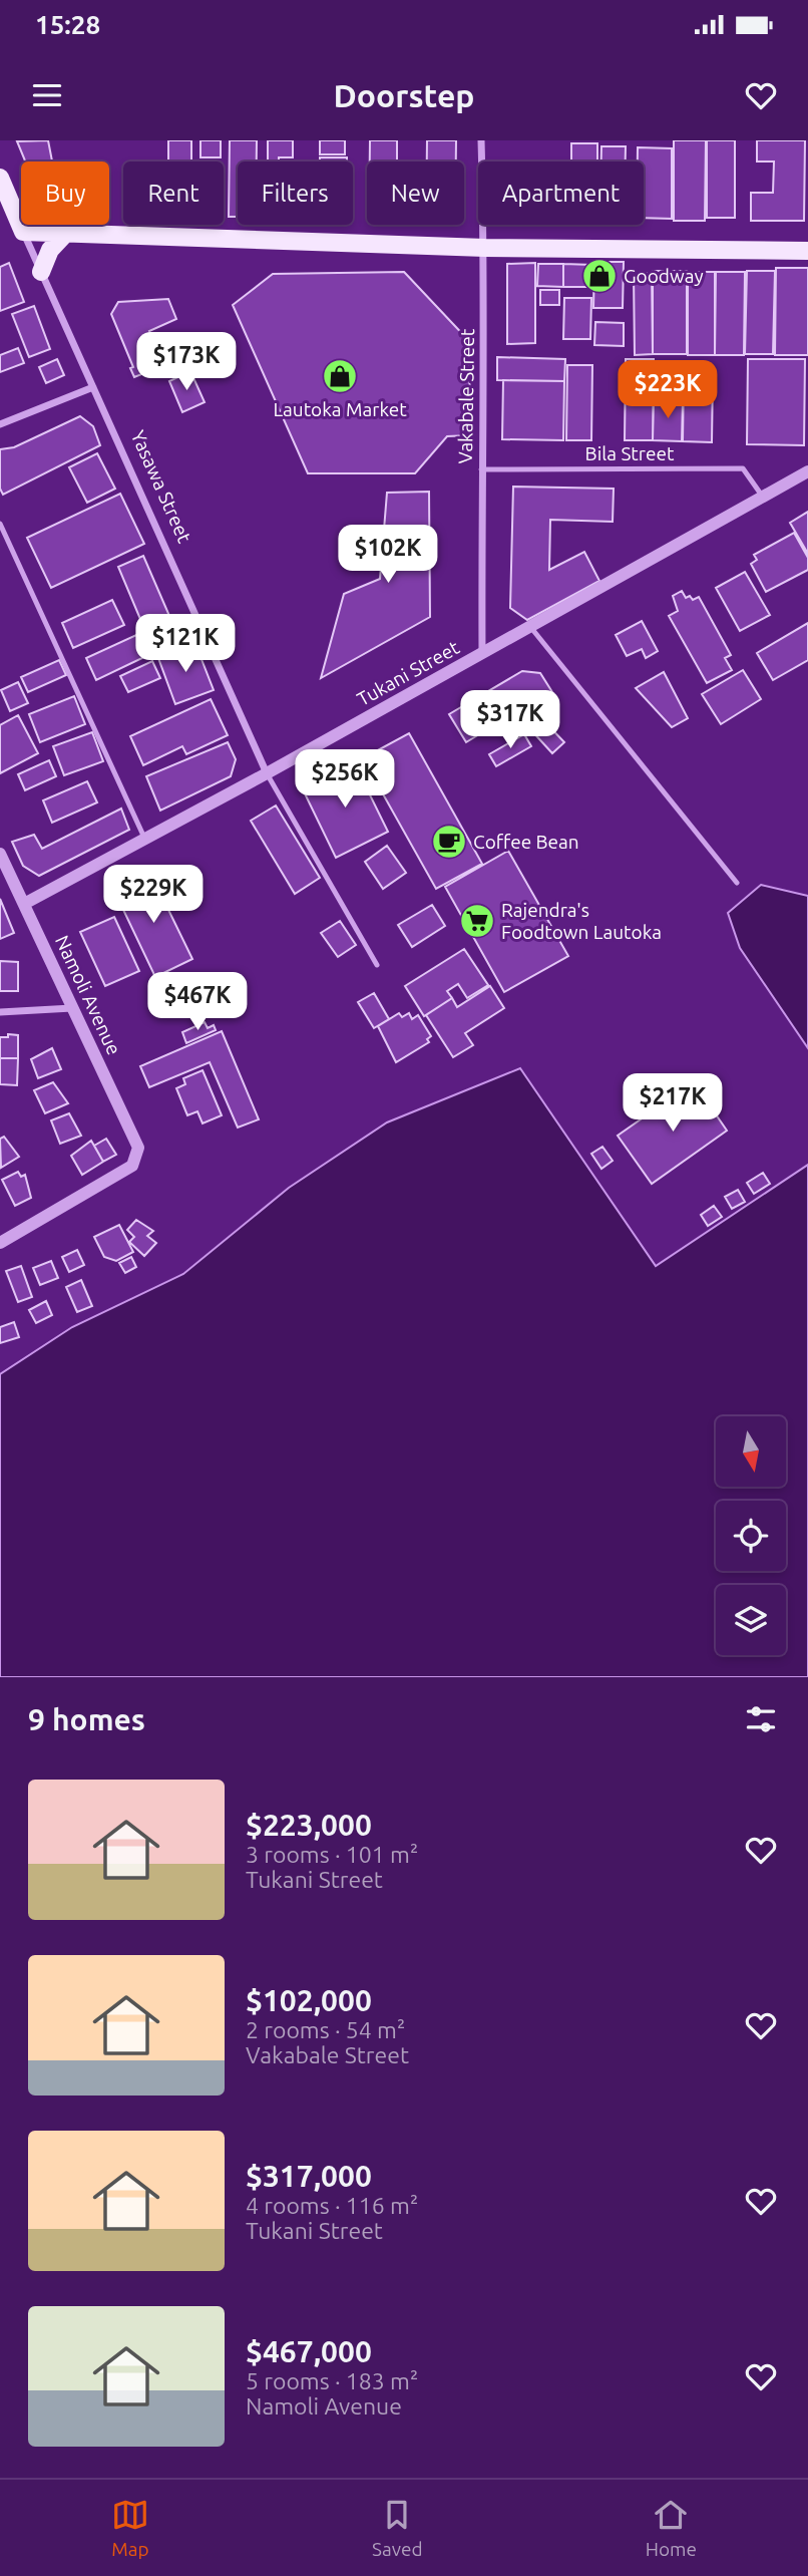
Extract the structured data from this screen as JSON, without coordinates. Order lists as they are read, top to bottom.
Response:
{
  "streets": {
    "main road": ["Yasawa Street"],
    "street": ["Vakabale Street", "Tukani Street", "Namoli Avenue"],
    "lane": ["Bila Street"]
  },
  "crossings": [
    ["Vakabale Street", "Bila Street"],
    ["Vakabale Street", "Tukani Street"],
    ["Bila Street", "Tukani Street"],
    ["Yasawa Street", "Tukani Street"],
    ["Tukani Street", "Namoli Avenue"]
  ],
  "places": {
    "shop": ["Goodway", "Lautoka Market"],
    "cafe": ["Coffee Bean"],
    "supermarket": ["Rajendra's Foodtown Lautoka"]
  },
  "north": "bottom",
  "page": {
    "status": "15:28",
    "header": "Doorstep",
    "chip": [
      "Buy",
      "Rent",
      "Filters",
      "New",
      "Apartment"
    ],
    "price": [
      "$173K",
      "$223K",
      "$102K",
      "$121K",
      "$317K",
      "$256K",
      "$229K",
      "$467K",
      "$217K"
    ],
    "heading": "9 homes",
    "list": [
      {
        "name": "$223,000",
        "note": "3 rooms · 101 m² · Tukani Street"
      },
      {
        "name": "$102,000",
        "note": "2 rooms · 54 m² · Vakabale Street"
      },
      {
        "name": "$317,000",
        "note": "4 rooms · 116 m² · Tukani Street"
      },
      {
        "name": "$467,000",
        "note": "5 rooms · 183 m² · Namoli Avenue"
      }
    ],
    "tabs": ["Map", "Saved", "Home"]
  }
}
